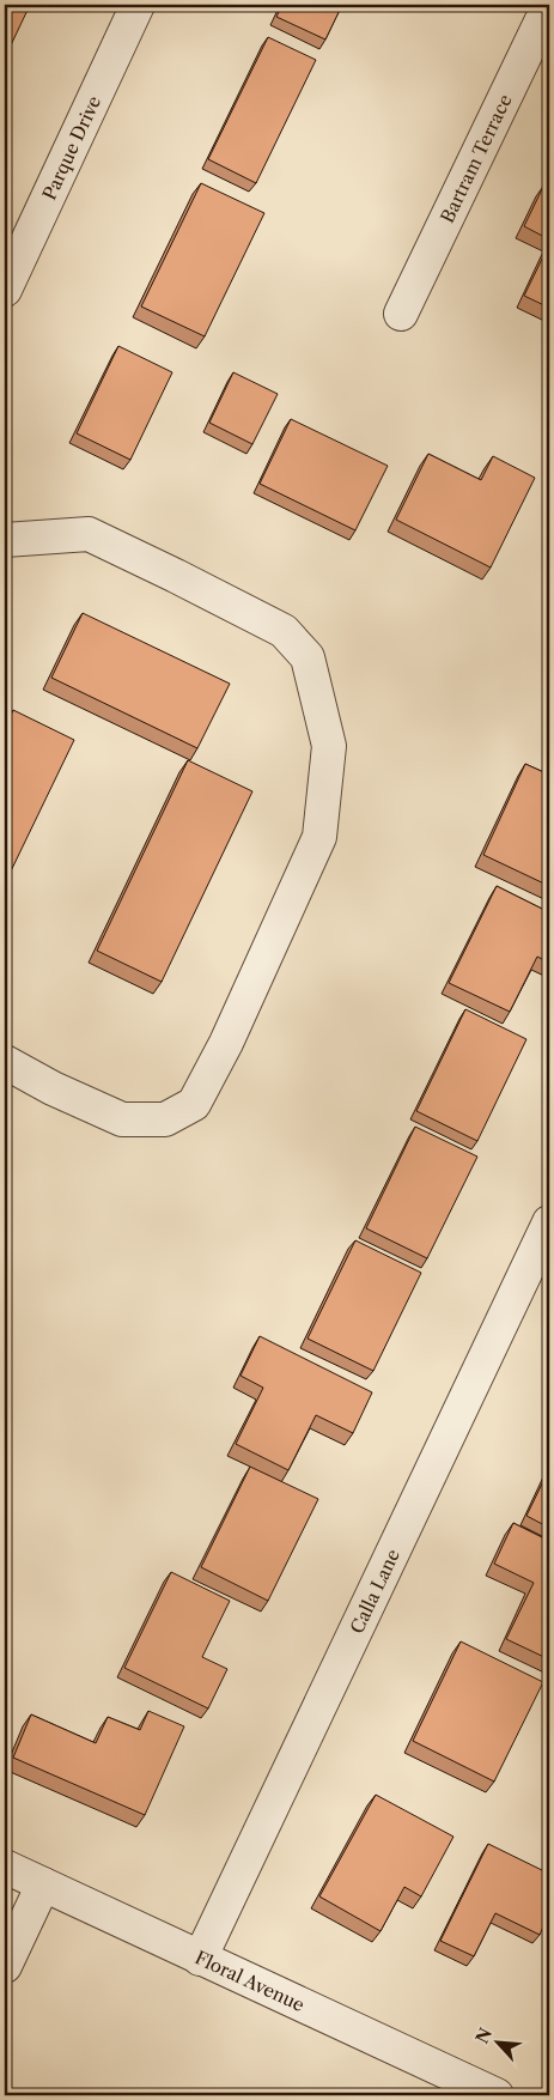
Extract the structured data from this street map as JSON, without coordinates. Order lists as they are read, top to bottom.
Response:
{
  "streets": {
    "street": [
      "Parque Drive",
      "Bartram Terrace",
      "Calla Lane",
      "Floral Avenue"
    ]
  },
  "crossings": [
    ["Calla Lane", "Floral Avenue"]
  ],
  "north": "top left"
}
